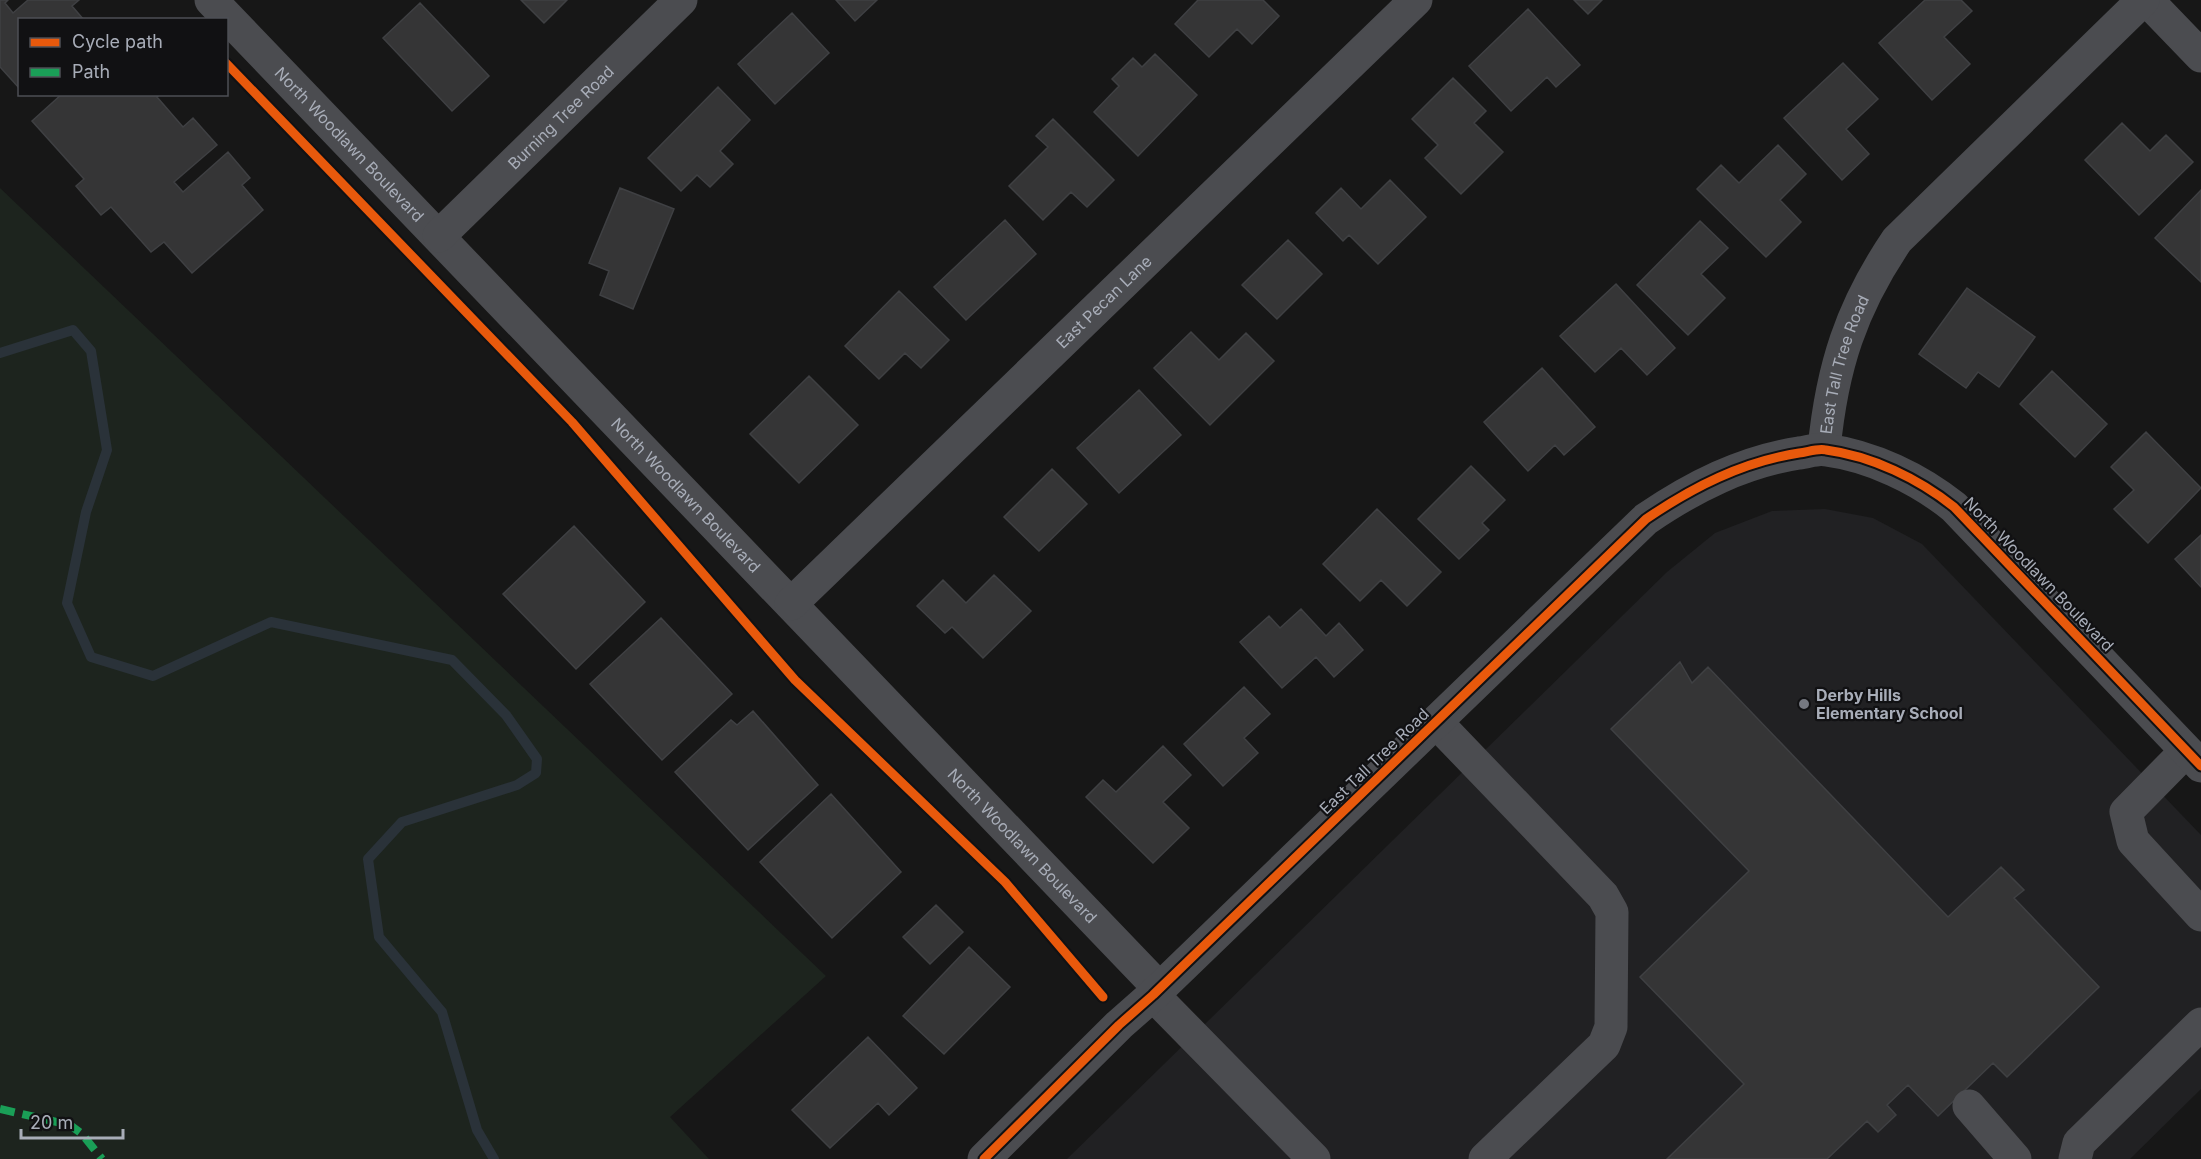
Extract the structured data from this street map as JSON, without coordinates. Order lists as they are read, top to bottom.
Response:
{
  "streets": {
    "street": [
      "Burning Tree Road",
      "North Woodlawn Boulevard",
      "East Pecan Lane",
      "East Tall Tree Road"
    ]
  },
  "crossings": [
    ["Burning Tree Road", "North Woodlawn Boulevard"],
    ["North Woodlawn Boulevard", "East Pecan Lane"],
    ["North Woodlawn Boulevard", "East Tall Tree Road"]
  ],
  "places": ["Derby Hills Elementary School"],
  "legend": ["Cycle path", "Path"],
  "scale_bar": "20 m"
}
